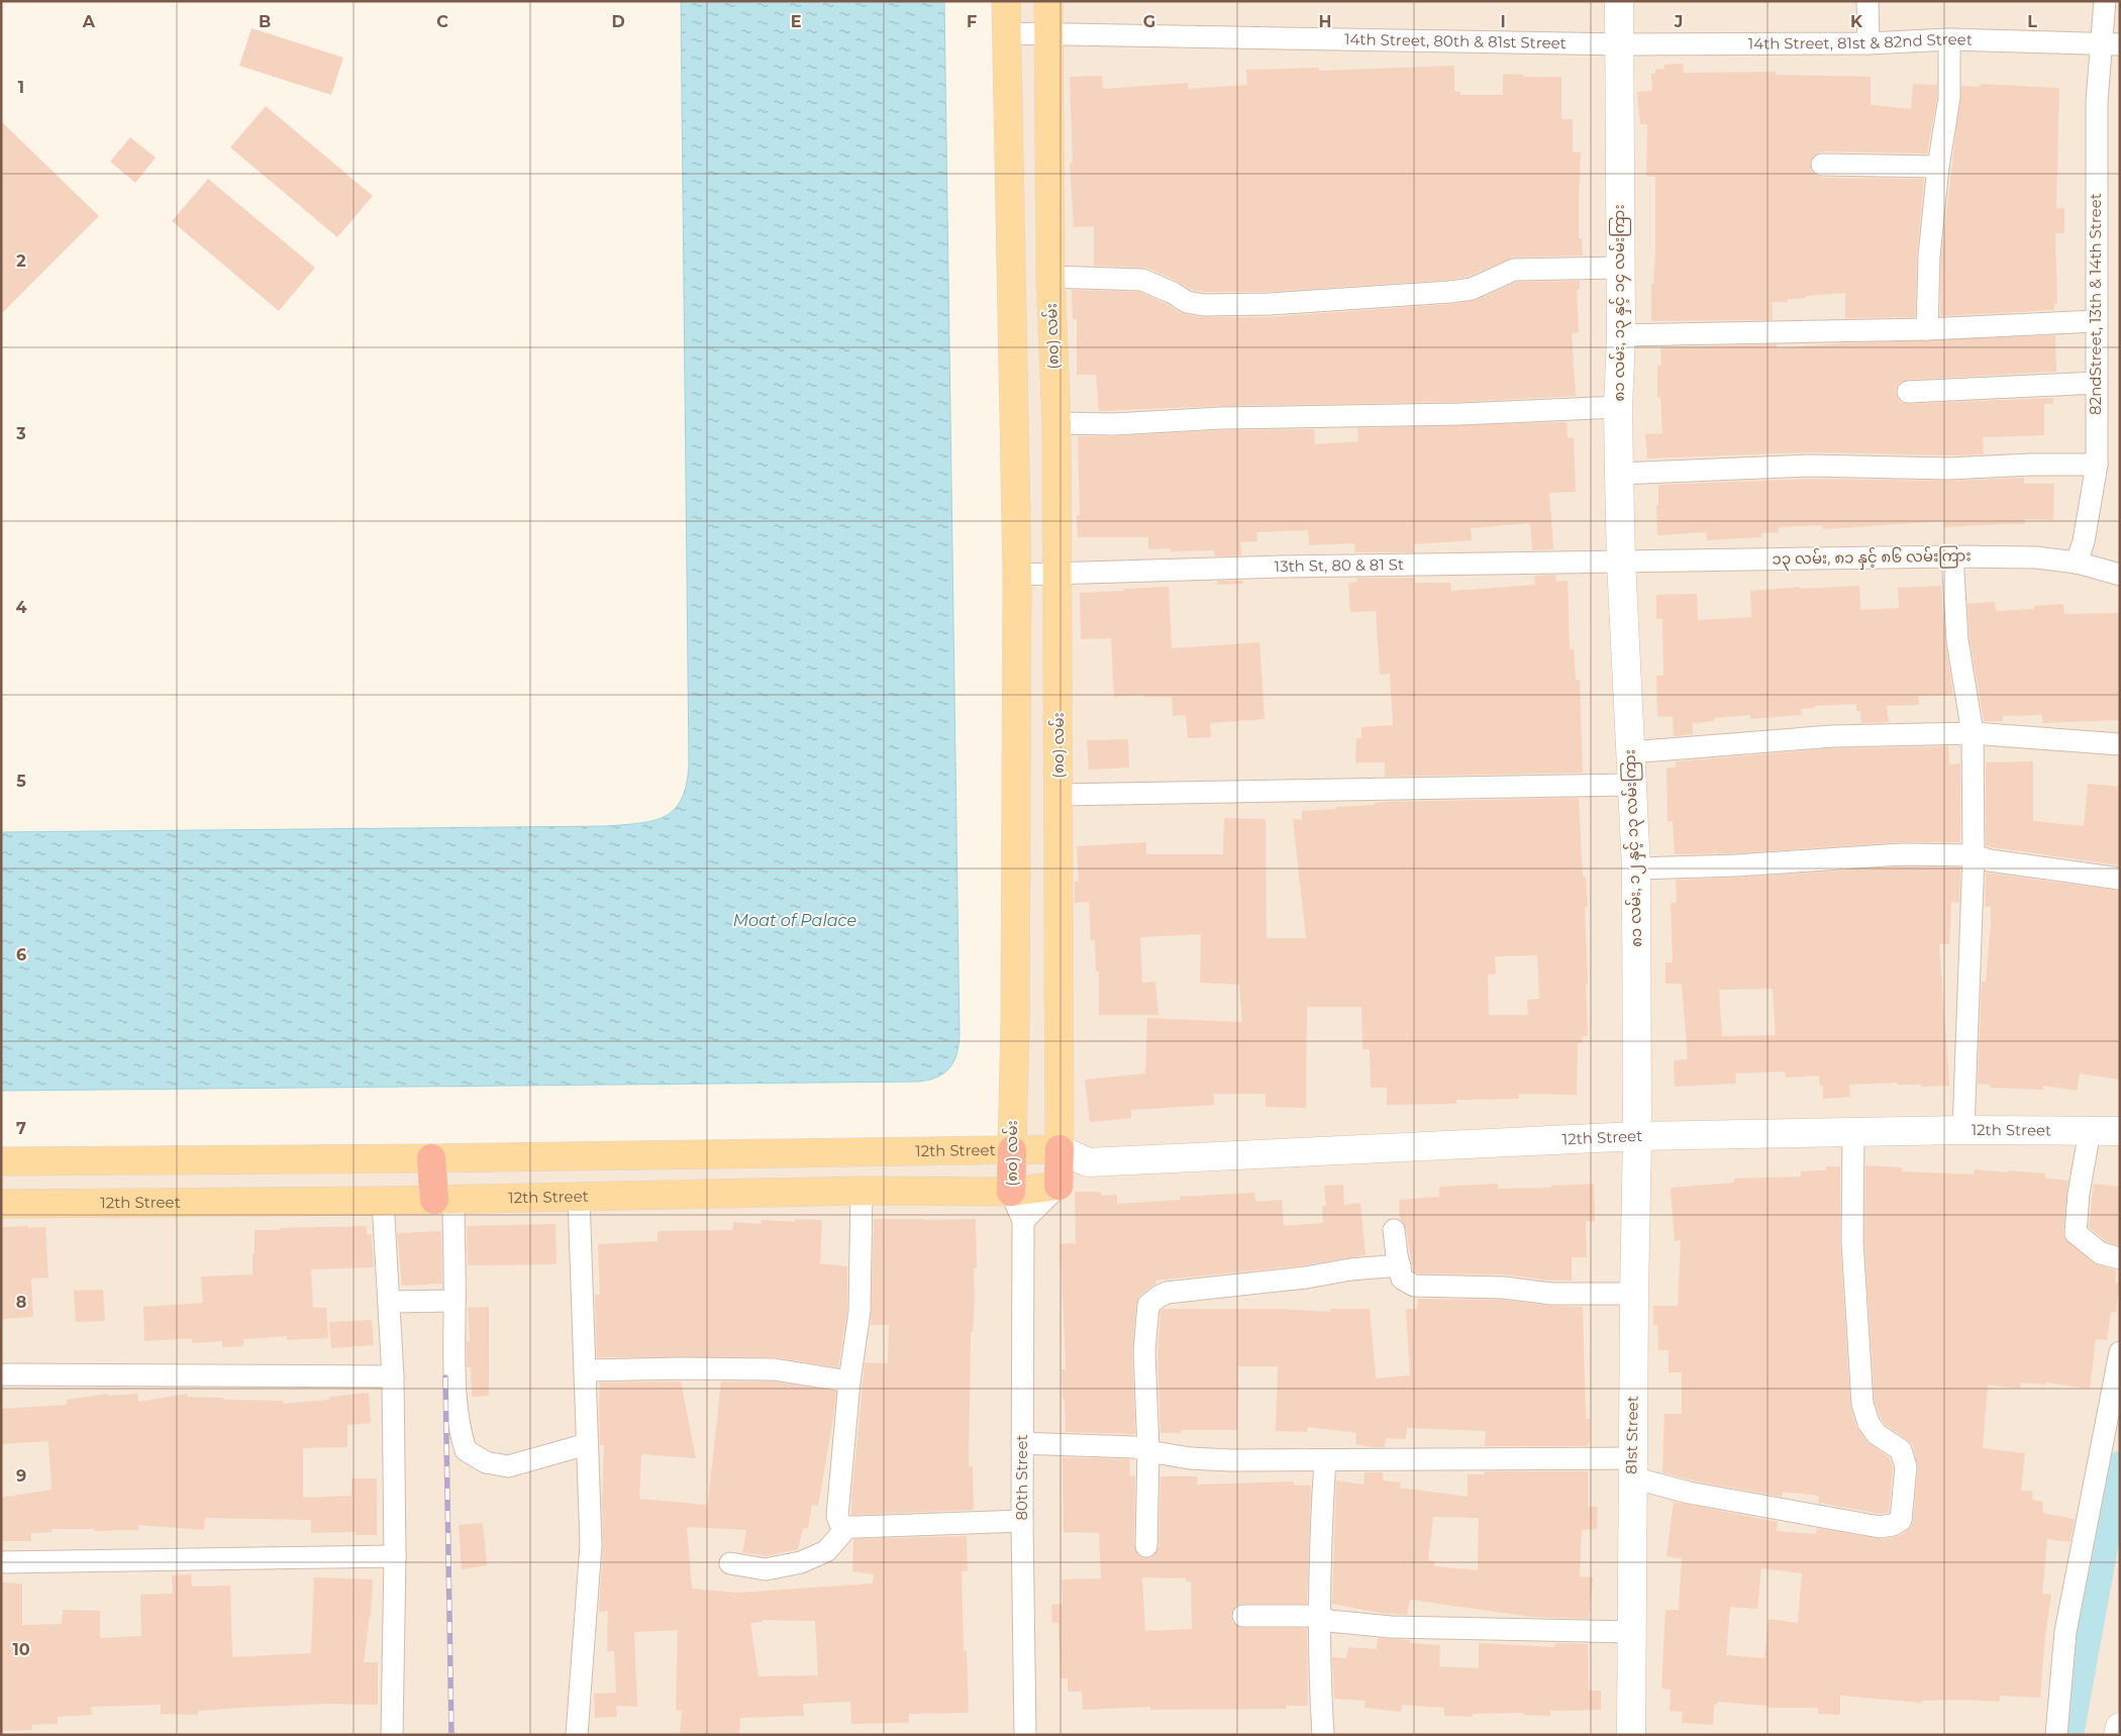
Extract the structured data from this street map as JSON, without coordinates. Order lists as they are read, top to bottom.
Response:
{
  "streets": {
    "highway": ["(၈၀) လမ်း"],
    "main road": ["12th Street"],
    "street": [
      "14th Street, 80th & 81st Street",
      "14th Street, 81st & 82nd Street",
      "၈၁ လမ်း, ၁၃ နှင့် ၁၄ လမ်းကြား",
      "82ndStreet, 13th & 14th Street",
      "၁၃ လမ်း, ၈၁ နှင့် ၈၆ လမ်းကြား",
      "13th St, 80 & 81 St",
      "၈၁ လမ်း, ၁၂ နှင့် ၁၃ လမ်းကြား",
      "81st Street",
      "80th Street"
    ]
  },
  "crossings": [
    ["14th Street, 80th & 81st Street", "14th Street, 81st & 82nd Street"],
    ["14th Street, 80th & 81st Street", "၈၁ လမ်း, ၁၃ နှင့် ၁၄ လမ်းကြား"],
    ["14th Street, 80th & 81st Street", "(၈၀) လမ်း"],
    ["14th Street, 81st & 82nd Street", "၈၁ လမ်း, ၁၃ နှင့် ၁၄ လမ်းကြား"],
    ["14th Street, 81st & 82nd Street", "82ndStreet, 13th & 14th Street"],
    ["၈၁ လမ်း, ၁၃ နှင့် ၁၄ လမ်းကြား", "၁၃ လမ်း, ၈၁ နှင့် ၈၆ လမ်းကြား"],
    ["၈၁ လမ်း, ၁၃ နှင့် ၁၄ လမ်းကြား", "13th St, 80 & 81 St"],
    ["၈၁ လမ်း, ၁၃ နှင့် ၁၄ လမ်းကြား", "၈၁ လမ်း, ၁၂ နှင့် ၁၃ လမ်းကြား"],
    ["82ndStreet, 13th & 14th Street", "၁၃ လမ်း, ၈၁ နှင့် ၈၆ လမ်းကြား"],
    ["(၈၀) လမ်း", "13th St, 80 & 81 St"],
    ["(၈၀) လမ်း", "12th Street"],
    ["(၈၀) လမ်း", "80th Street"],
    ["၁၃ လမ်း, ၈၁ နှင့် ၈၆ လမ်းကြား", "13th St, 80 & 81 St"],
    ["၁၃ လမ်း, ၈၁ နှင့် ၈၆ လမ်းကြား", "၈၁ လမ်း, ၁၂ နှင့် ၁၃ လမ်းကြား"],
    ["13th St, 80 & 81 St", "၈၁ လမ်း, ၁၂ နှင့် ၁၃ လမ်းကြား"],
    ["၈၁ လမ်း, ၁၂ နှင့် ၁၃ လမ်းကြား", "12th Street"],
    ["၈၁ လမ်း, ၁၂ နှင့် ၁၃ လမ်းကြား", "81st Street"],
    ["12th Street", "81st Street"]
  ],
  "water": ["Moat of Palace"],
  "grid": {
    "columns": [
      "A",
      "B",
      "C",
      "D",
      "E",
      "F",
      "G",
      "H",
      "I",
      "J",
      "K",
      "L"
    ],
    "rows": [
      "1",
      "2",
      "3",
      "4",
      "5",
      "6",
      "7",
      "8",
      "9",
      "10"
    ]
  }
}
